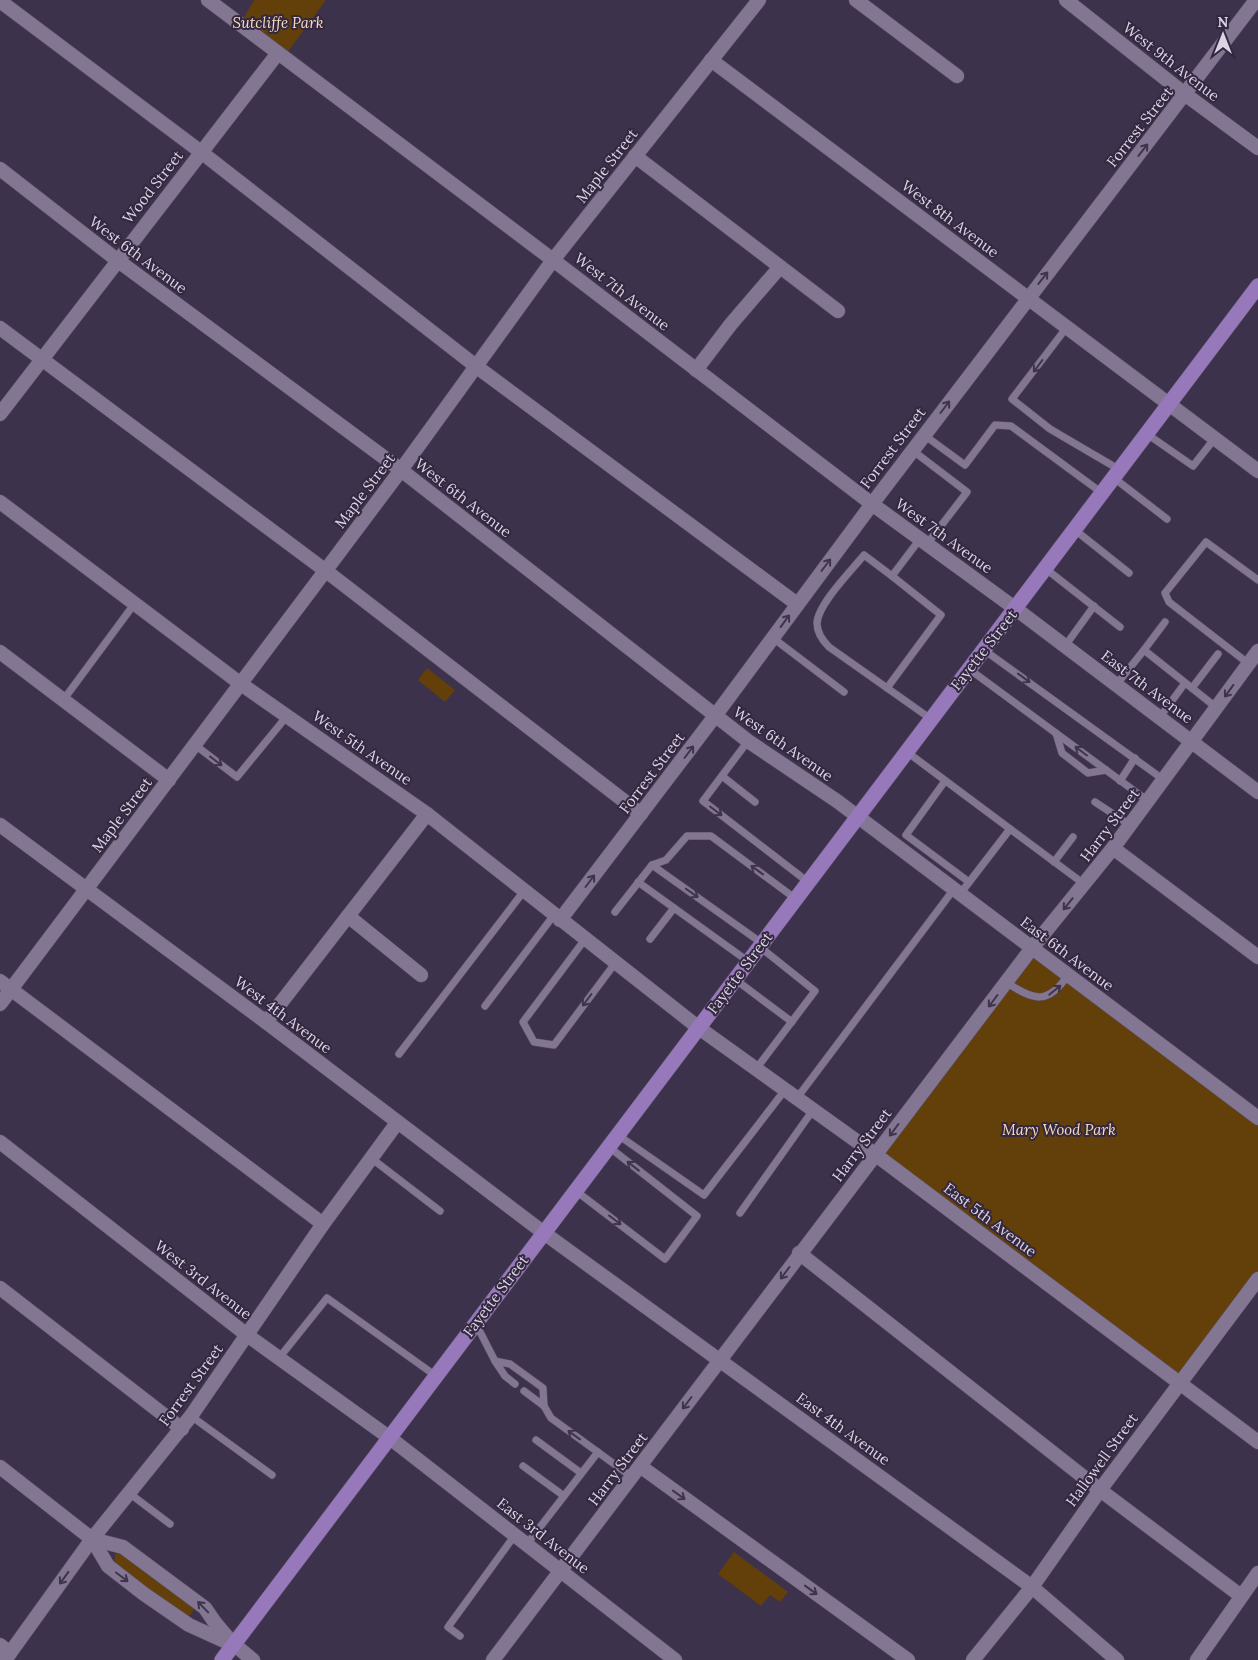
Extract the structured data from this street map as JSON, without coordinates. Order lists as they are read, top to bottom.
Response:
{
  "streets": {
    "main road": ["Fayette Street"],
    "street": [
      "West 9th Avenue",
      "Forrest Street",
      "Maple Street",
      "Wood Street",
      "West 8th Avenue",
      "West 6th Avenue",
      "West 7th Avenue",
      "East 7th Avenue",
      "West 5th Avenue",
      "Harry Street",
      "East 6th Avenue",
      "West 4th Avenue",
      "East 5th Avenue",
      "West 3rd Avenue",
      "East 4th Avenue",
      "Hallowell Street",
      "East 3rd Avenue"
    ]
  },
  "crossings": [
    ["West 9th Avenue", "Forrest Street"],
    ["Forrest Street", "West 8th Avenue"],
    ["Forrest Street", "West 6th Avenue"],
    ["Forrest Street", "West 7th Avenue"],
    ["Forrest Street", "West 5th Avenue"],
    ["Forrest Street", "West 4th Avenue"],
    ["Forrest Street", "West 3rd Avenue"],
    ["Maple Street", "West 8th Avenue"],
    ["Maple Street", "West 6th Avenue"],
    ["Maple Street", "West 7th Avenue"],
    ["Maple Street", "West 5th Avenue"],
    ["Maple Street", "West 4th Avenue"],
    ["Wood Street", "West 6th Avenue"],
    ["Wood Street", "West 7th Avenue"],
    ["West 8th Avenue", "Fayette Street"],
    ["West 6th Avenue", "Fayette Street"],
    ["West 6th Avenue", "East 6th Avenue"],
    ["West 7th Avenue", "Fayette Street"],
    ["West 7th Avenue", "East 7th Avenue"],
    ["Fayette Street", "East 7th Avenue"],
    ["Fayette Street", "West 5th Avenue"],
    ["Fayette Street", "East 6th Avenue"],
    ["Fayette Street", "West 4th Avenue"],
    ["Fayette Street", "East 5th Avenue"],
    ["Fayette Street", "West 3rd Avenue"],
    ["Fayette Street", "East 4th Avenue"],
    ["Fayette Street", "East 3rd Avenue"],
    ["East 7th Avenue", "Harry Street"],
    ["West 5th Avenue", "East 5th Avenue"],
    ["Harry Street", "East 6th Avenue"],
    ["Harry Street", "East 5th Avenue"],
    ["Harry Street", "East 4th Avenue"],
    ["Harry Street", "East 3rd Avenue"],
    ["West 4th Avenue", "East 4th Avenue"],
    ["East 5th Avenue", "Hallowell Street"],
    ["West 3rd Avenue", "East 3rd Avenue"],
    ["East 4th Avenue", "Hallowell Street"]
  ],
  "one_way": ["Harry Street"],
  "parks": ["Sutcliffe Park", "Mary Wood Park"],
  "north": "top"
}
